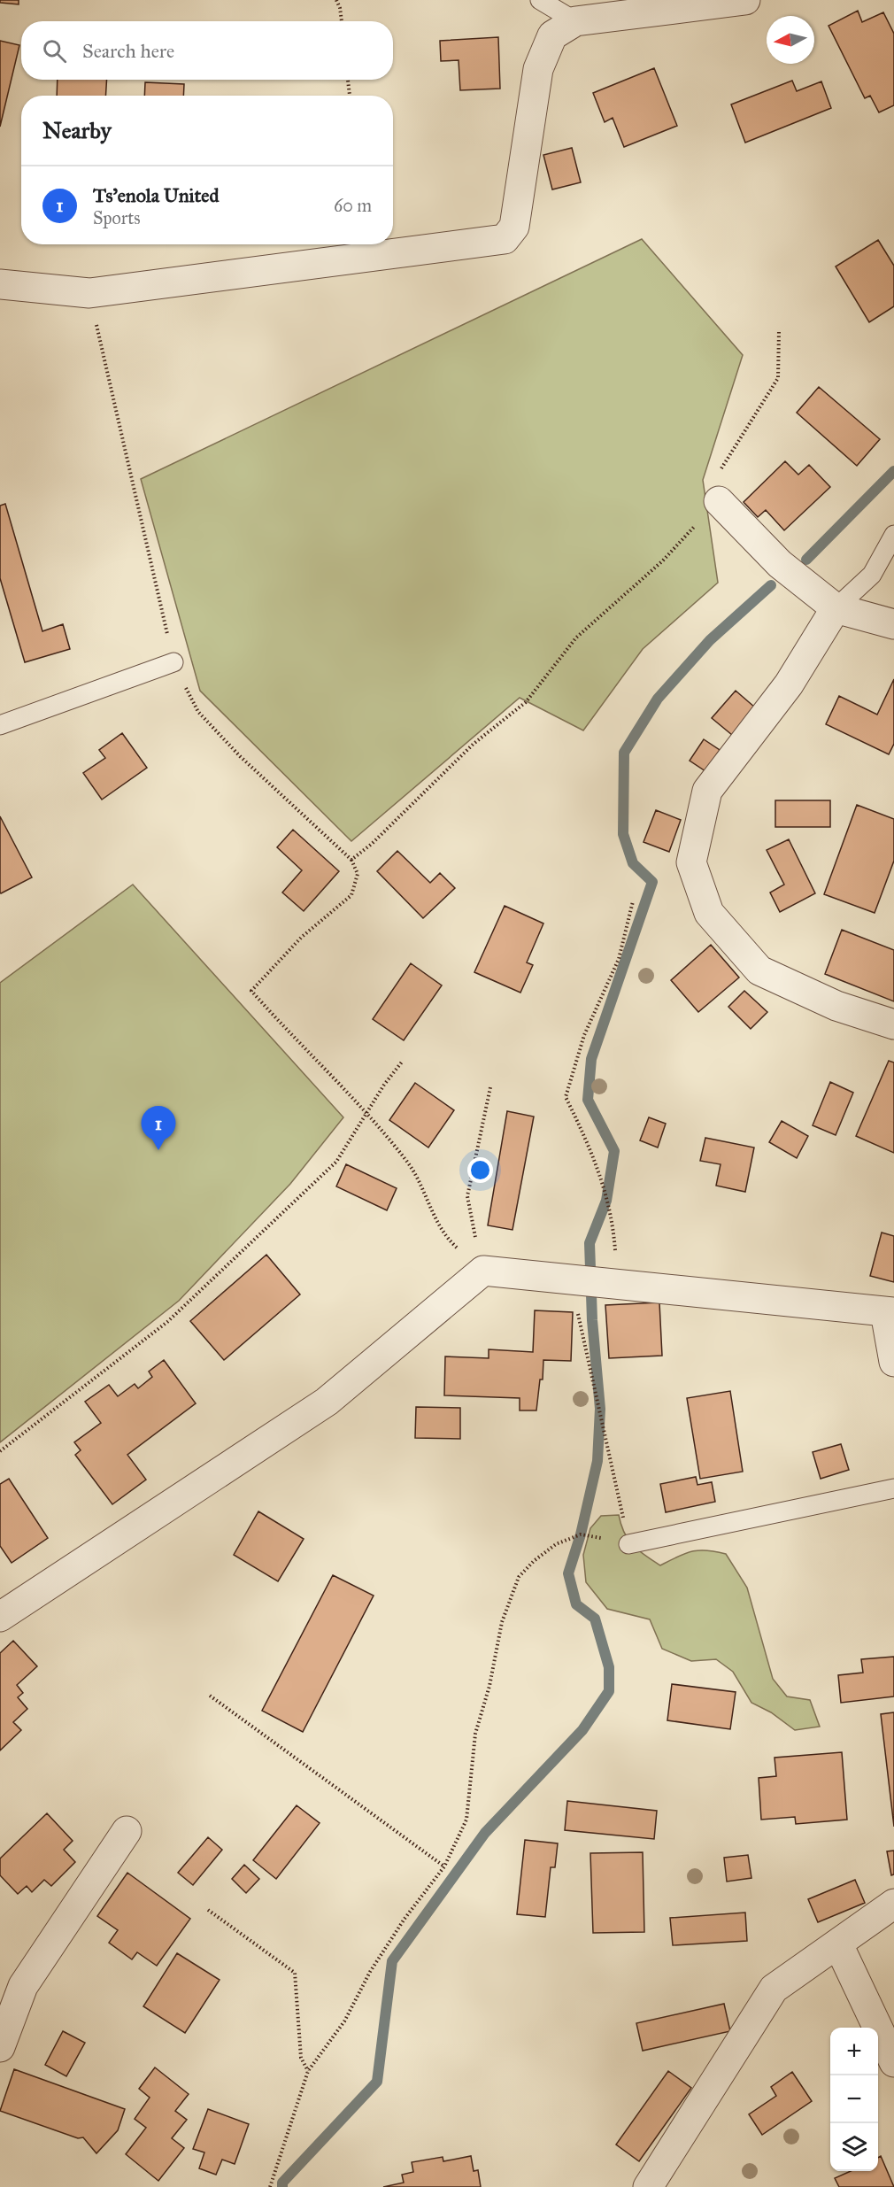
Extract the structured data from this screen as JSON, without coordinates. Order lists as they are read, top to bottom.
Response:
{
  "north": "left",
  "page": {
    "search": "Search here",
    "heading": "Nearby",
    "list": [
      {
        "mark": "1",
        "name": "Ts'enola United",
        "note": "Sports",
        "value": "60 m"
      }
    ],
    "pins": "1",
    "map_buttons": ["+", "−"]
  }
}
